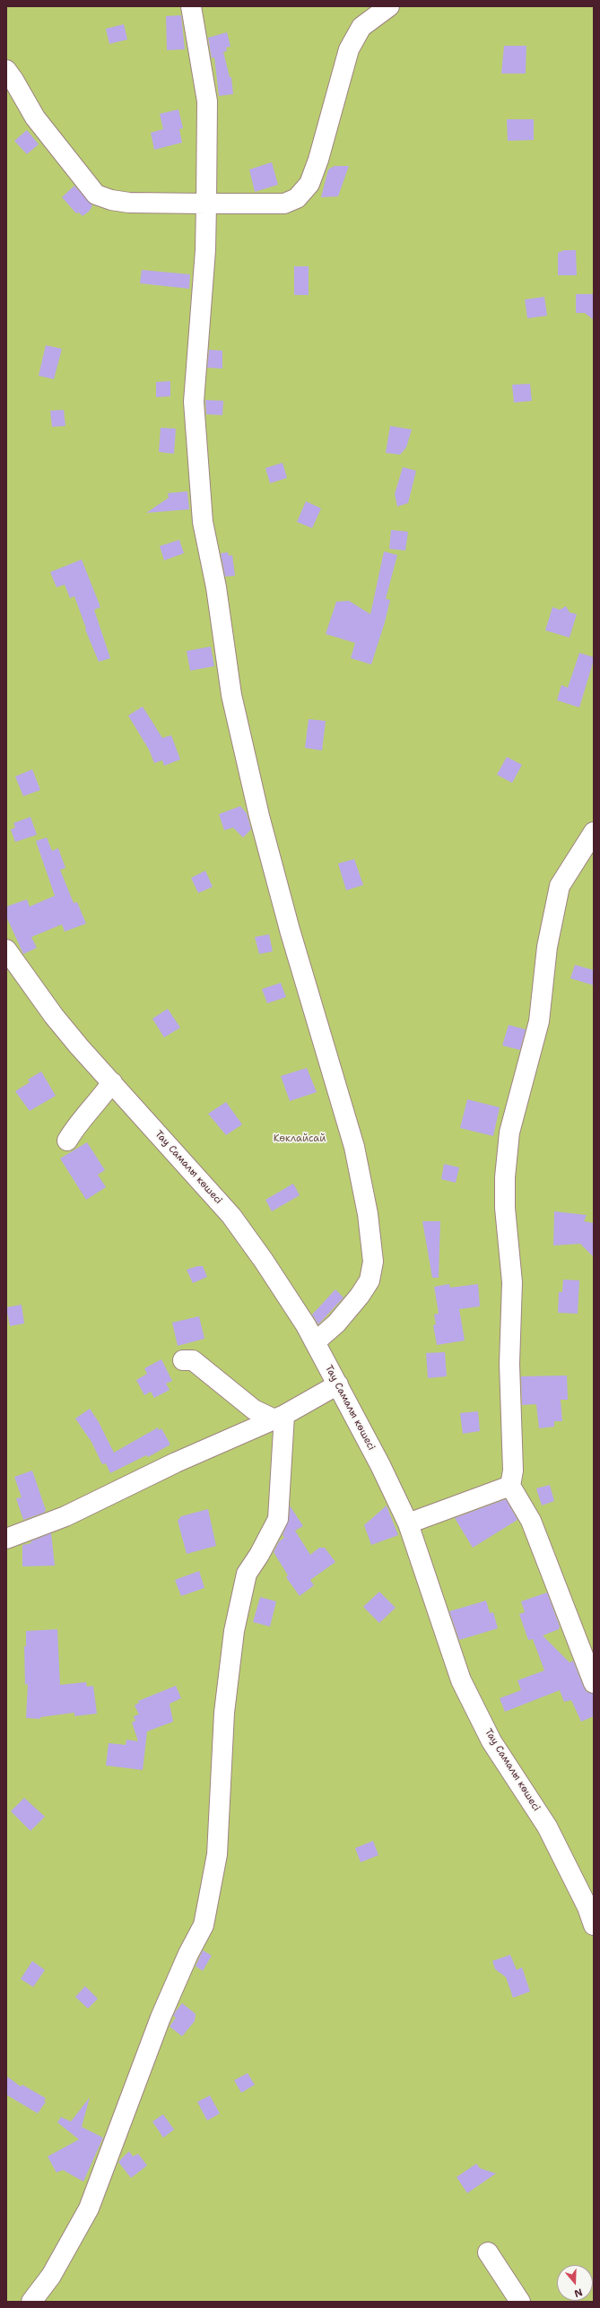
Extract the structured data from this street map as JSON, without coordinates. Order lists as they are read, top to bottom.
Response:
{
  "streets": {
    "street": ["Тау Самалы көшесі"]
  },
  "parks": ["Көклайсай"],
  "north": "bottom"
}
